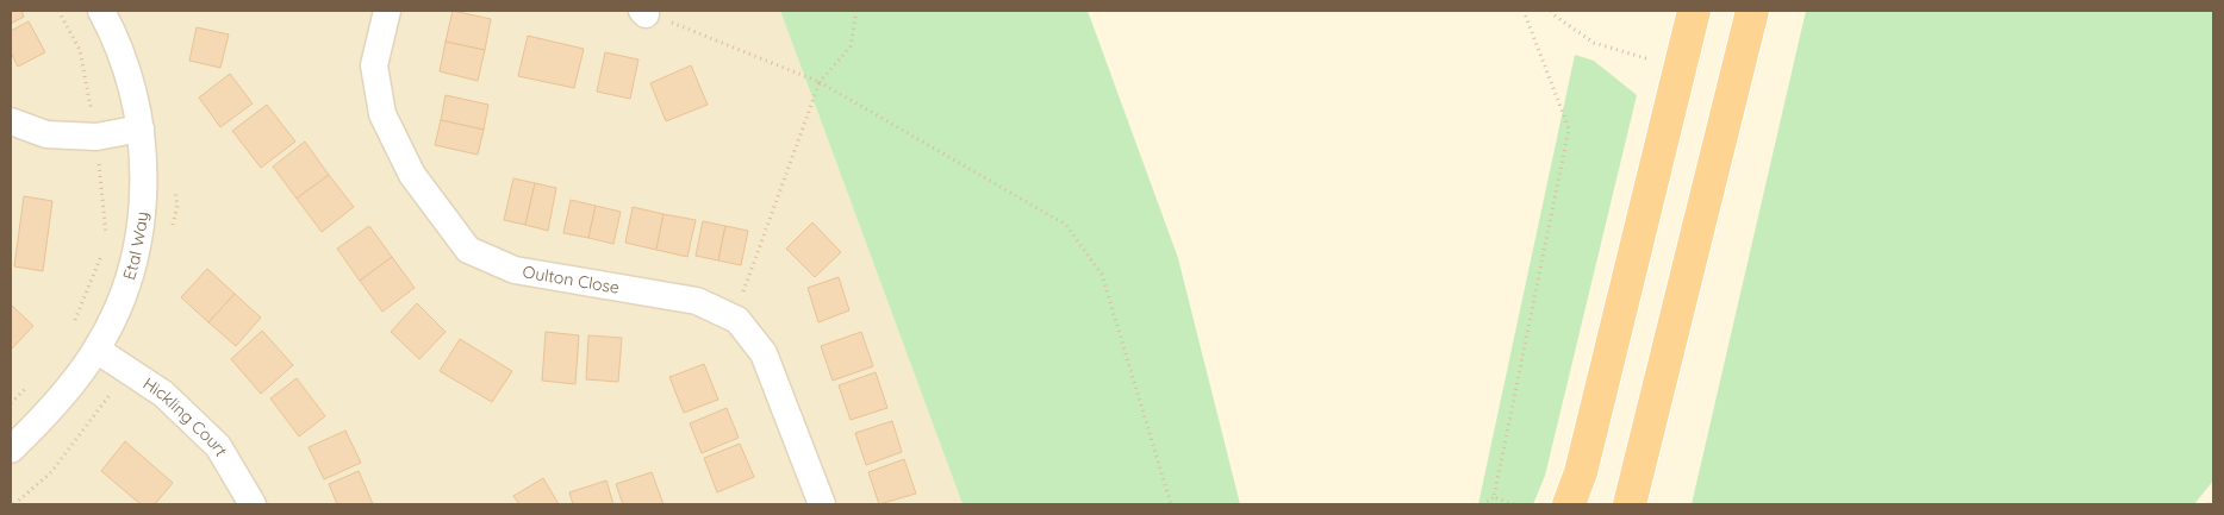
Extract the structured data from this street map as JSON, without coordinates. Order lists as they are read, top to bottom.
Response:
{
  "streets": {
    "street": ["Etal Way", "Oulton Close", "Hickling Court"]
  },
  "crossings": [
    ["Etal Way", "Hickling Court"]
  ]
}
